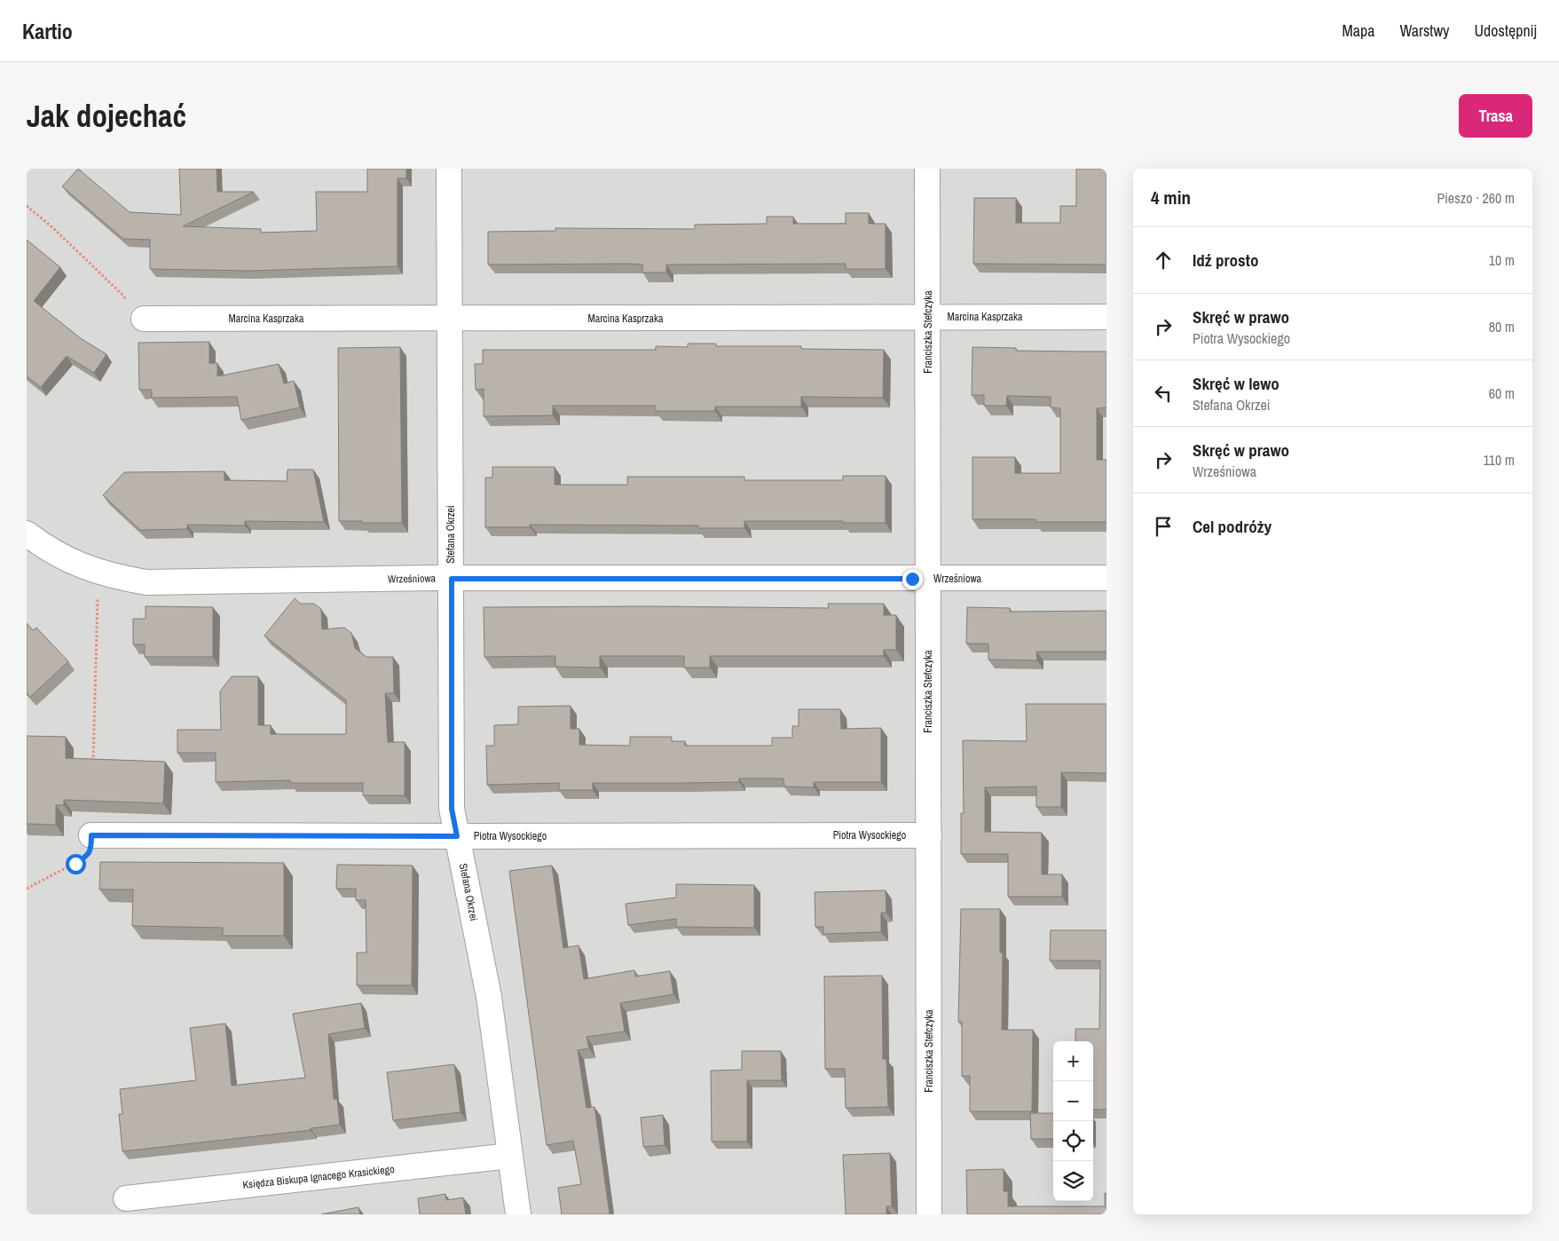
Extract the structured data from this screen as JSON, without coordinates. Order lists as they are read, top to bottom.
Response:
{
  "streets": {
    "street": [
      "Marcina Kasprzaka",
      "Franciszka Stefczyka",
      "Stefana Okrzei",
      "Wrześniowa",
      "Piotra Wysockiego",
      "Księdza Biskupa Ignacego Krasickiego"
    ]
  },
  "crossings": [
    ["Marcina Kasprzaka", "Franciszka Stefczyka"],
    ["Marcina Kasprzaka", "Stefana Okrzei"],
    ["Franciszka Stefczyka", "Wrześniowa"],
    ["Franciszka Stefczyka", "Piotra Wysockiego"],
    ["Stefana Okrzei", "Wrześniowa"],
    ["Stefana Okrzei", "Piotra Wysockiego"],
    ["Stefana Okrzei", "Księdza Biskupa Ignacego Krasickiego"]
  ],
  "page": {
    "header": "Kartio",
    "nav": ["Mapa", "Warstwy", "Udostępnij"],
    "buttons": "Trasa",
    "title": "Jak dojechać",
    "heading": ["4 min", "Pieszo · 260 m"],
    "list": [
      ["Idź prosto", "10 m"],
      ["Skręć w prawo", "Piotra Wysockiego", "80 m"],
      ["Skręć w lewo", "Stefana Okrzei", "60 m"],
      ["Skręć w prawo", "Wrześniowa", "110 m"],
      "Cel podróży"
    ],
    "map_buttons": ["+", "−"]
  }
}
